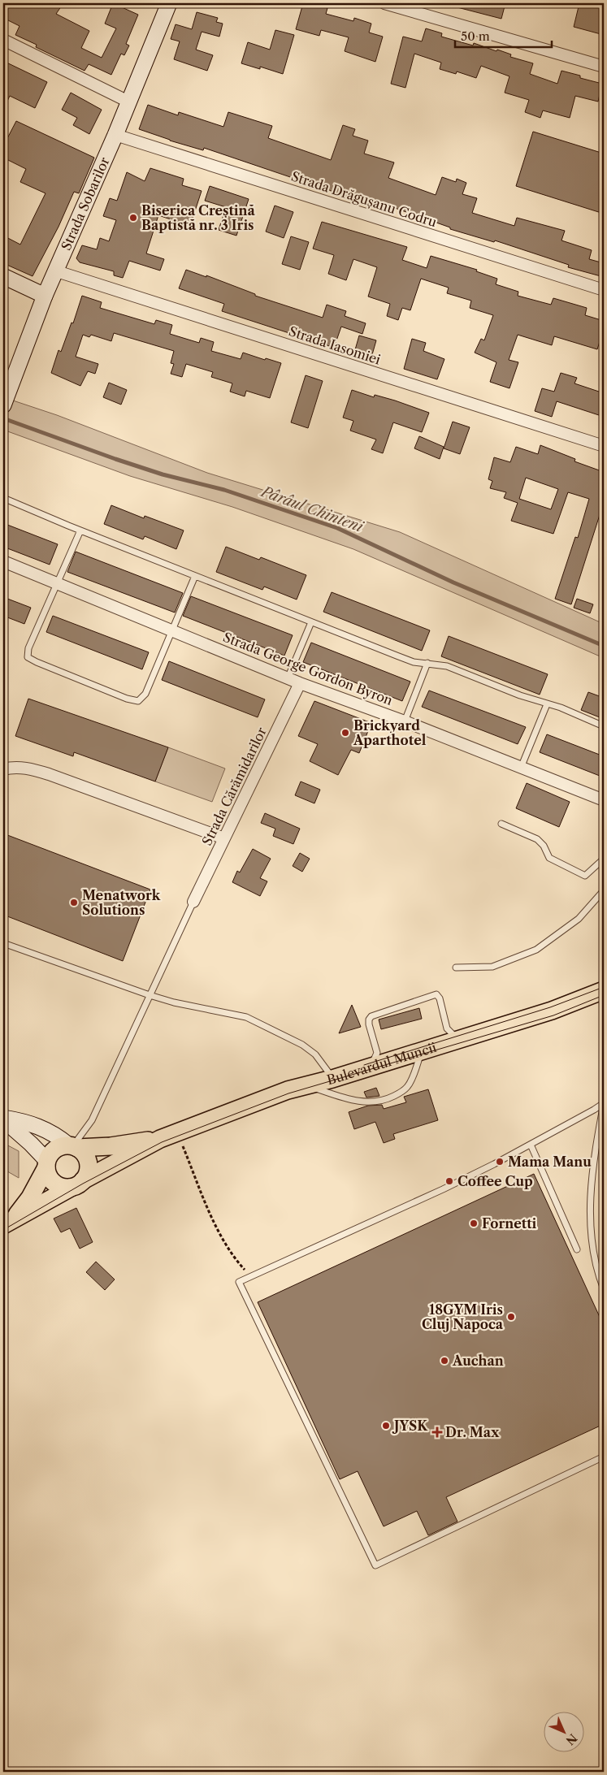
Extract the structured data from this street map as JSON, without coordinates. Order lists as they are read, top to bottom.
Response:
{
  "streets": {
    "main road": ["Bulevardul Muncii"],
    "street": [
      "Strada Drăgușanu Codru",
      "Strada Sobarilor",
      "Strada Iasomiei",
      "Strada George Gordon Byron",
      "Strada Cărămidarilor"
    ]
  },
  "crossings": [
    ["Strada Drăgușanu Codru", "Strada Sobarilor"],
    ["Strada Sobarilor", "Strada Iasomiei"],
    ["Strada George Gordon Byron", "Strada Cărămidarilor"]
  ],
  "water": ["Pârâul Chinteni"],
  "places": {
    "other": [
      "Biserica Creștină Baptistă nr. 3 Iris",
      "Brickyard Aparthotel",
      "Menatwork Solutions",
      "Mama Manu",
      "Coffee Cup",
      "Fornetti",
      "18GYM Iris Cluj Napoca",
      "Auchan",
      "JYSK"
    ],
    "health": ["Dr. Max"]
  },
  "scale_bar": "50 m",
  "north": "bottom right"
}
